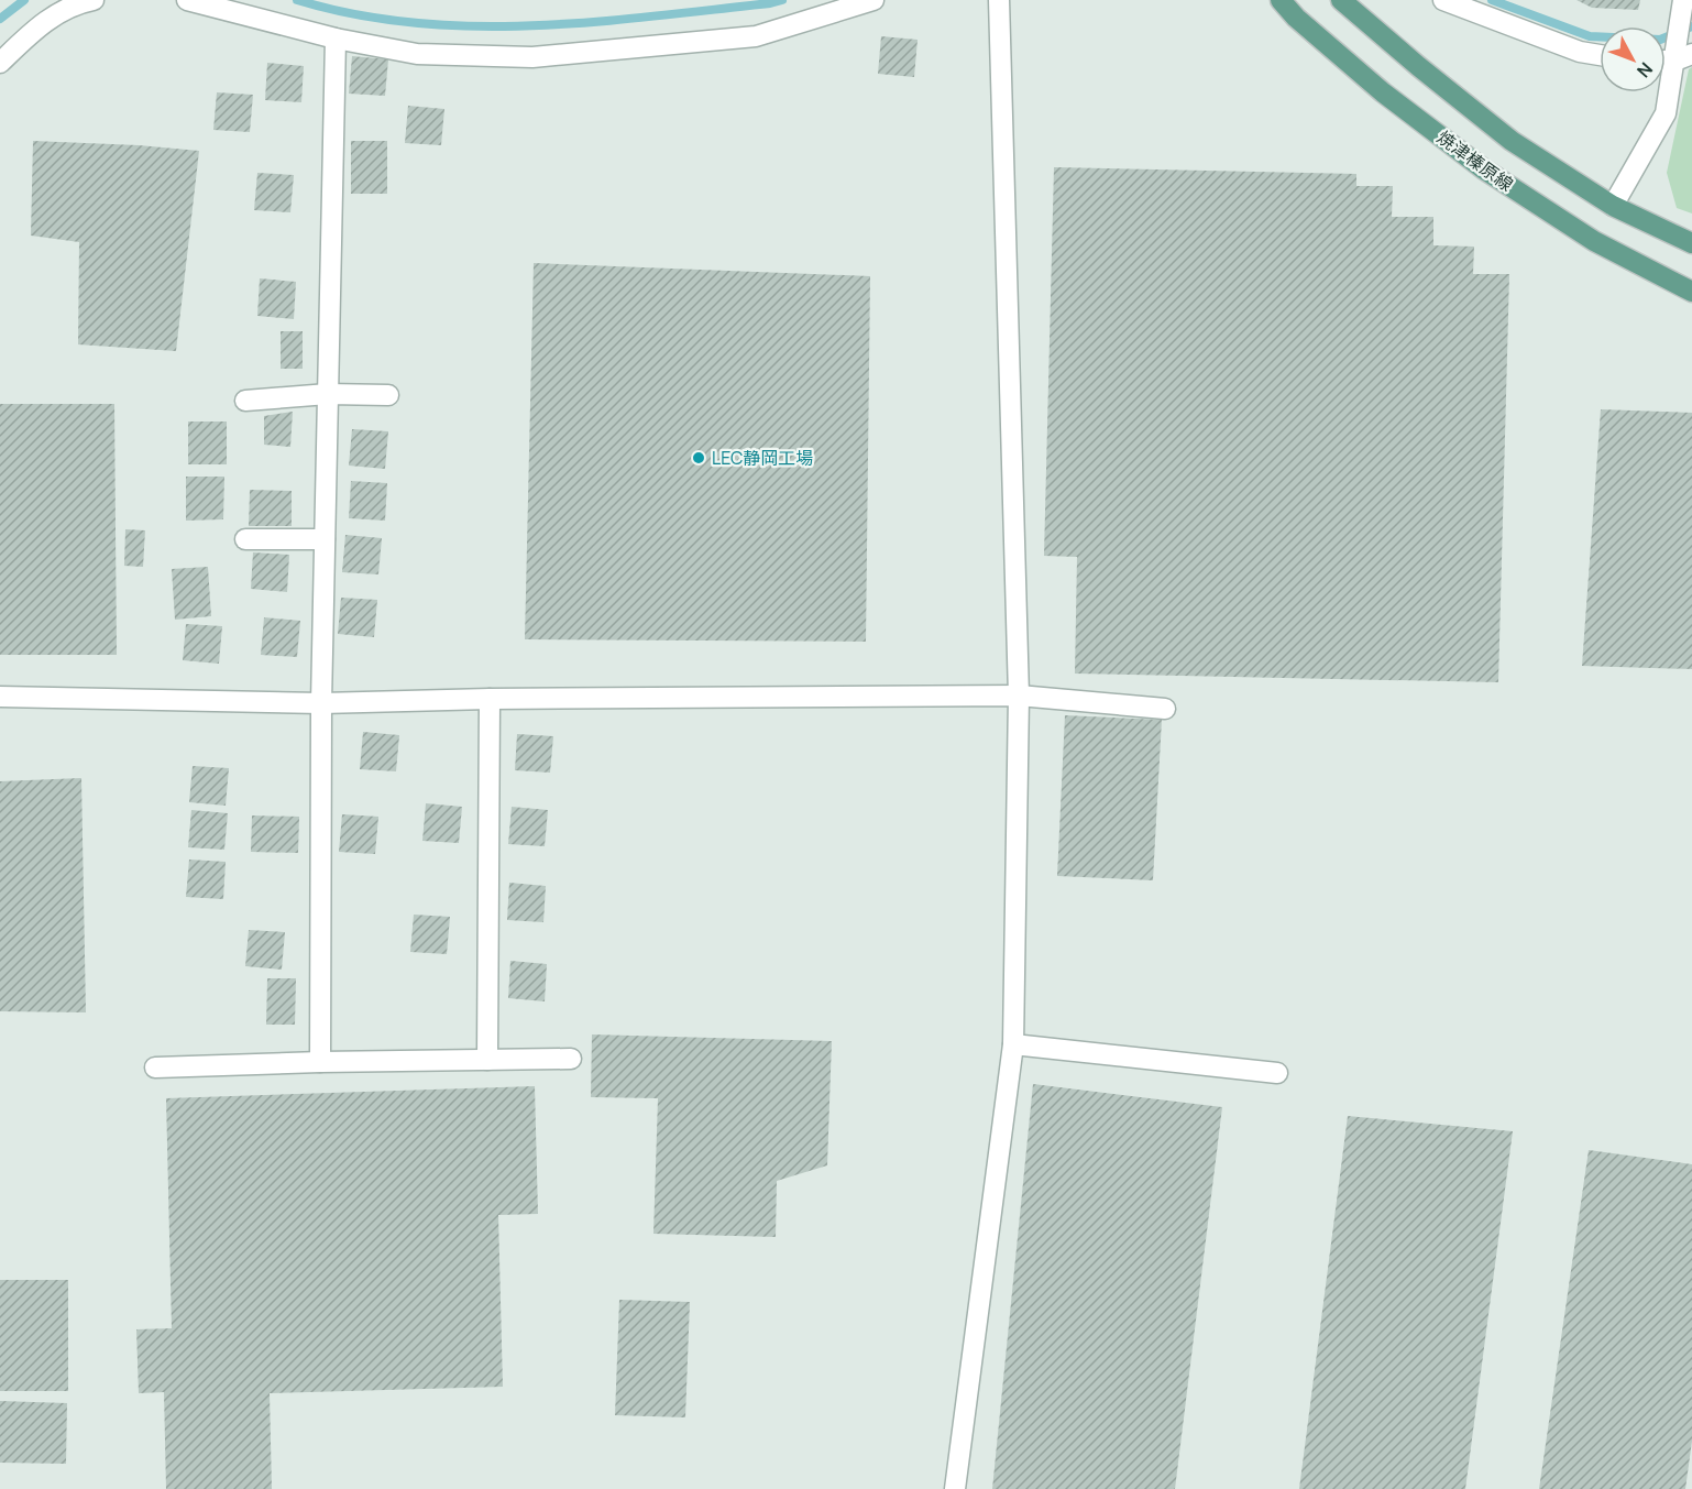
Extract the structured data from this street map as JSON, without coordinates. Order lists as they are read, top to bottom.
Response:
{
  "streets": {
    "main road": ["焼津榛原線"]
  },
  "places": ["LEC静岡工場"],
  "north": "bottom right"
}
